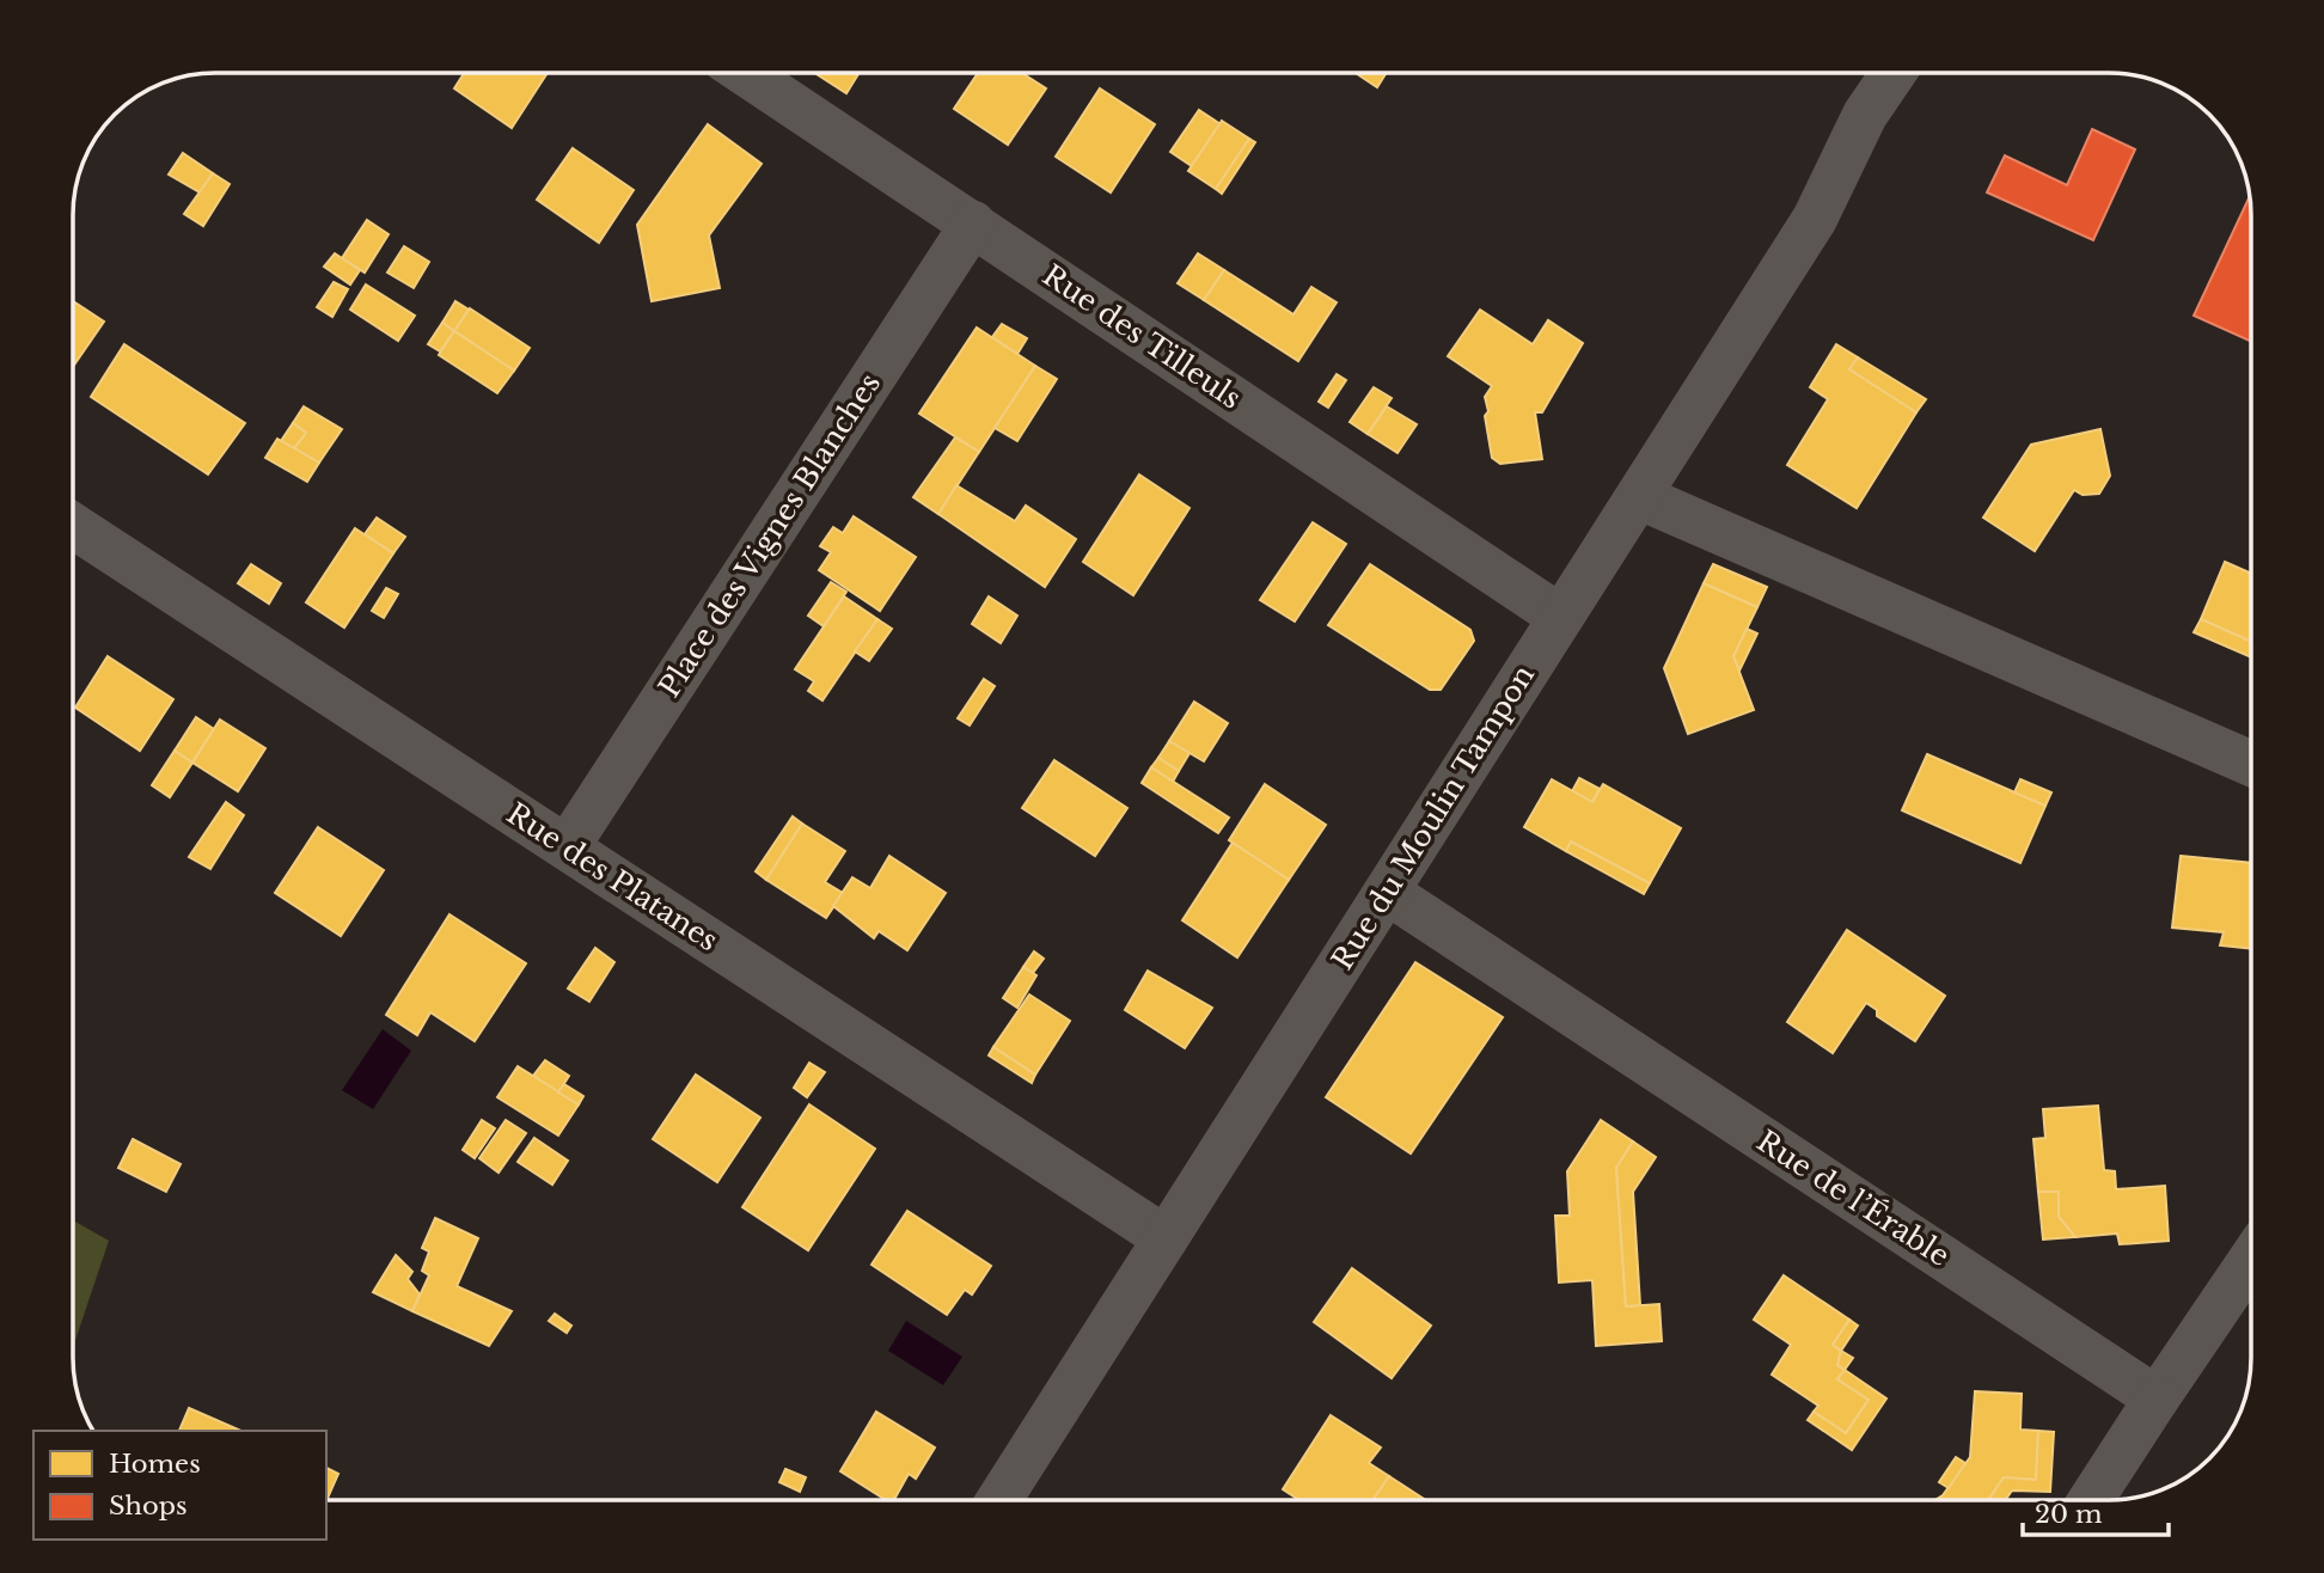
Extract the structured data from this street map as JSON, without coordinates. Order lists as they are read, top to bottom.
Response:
{
  "streets": {
    "street": [
      "Rue des Tilleuls",
      "Place des Vignes Blanches",
      "Rue du Moulin Tampon",
      "Rue des Platanes",
      "Rue de l’Érable"
    ]
  },
  "crossings": [
    ["Rue des Tilleuls", "Place des Vignes Blanches"],
    ["Rue des Tilleuls", "Rue du Moulin Tampon"],
    ["Place des Vignes Blanches", "Rue des Platanes"],
    ["Rue du Moulin Tampon", "Rue des Platanes"],
    ["Rue du Moulin Tampon", "Rue de l’Érable"]
  ],
  "legend": ["Homes", "Shops"],
  "scale_bar": "20 m"
}
